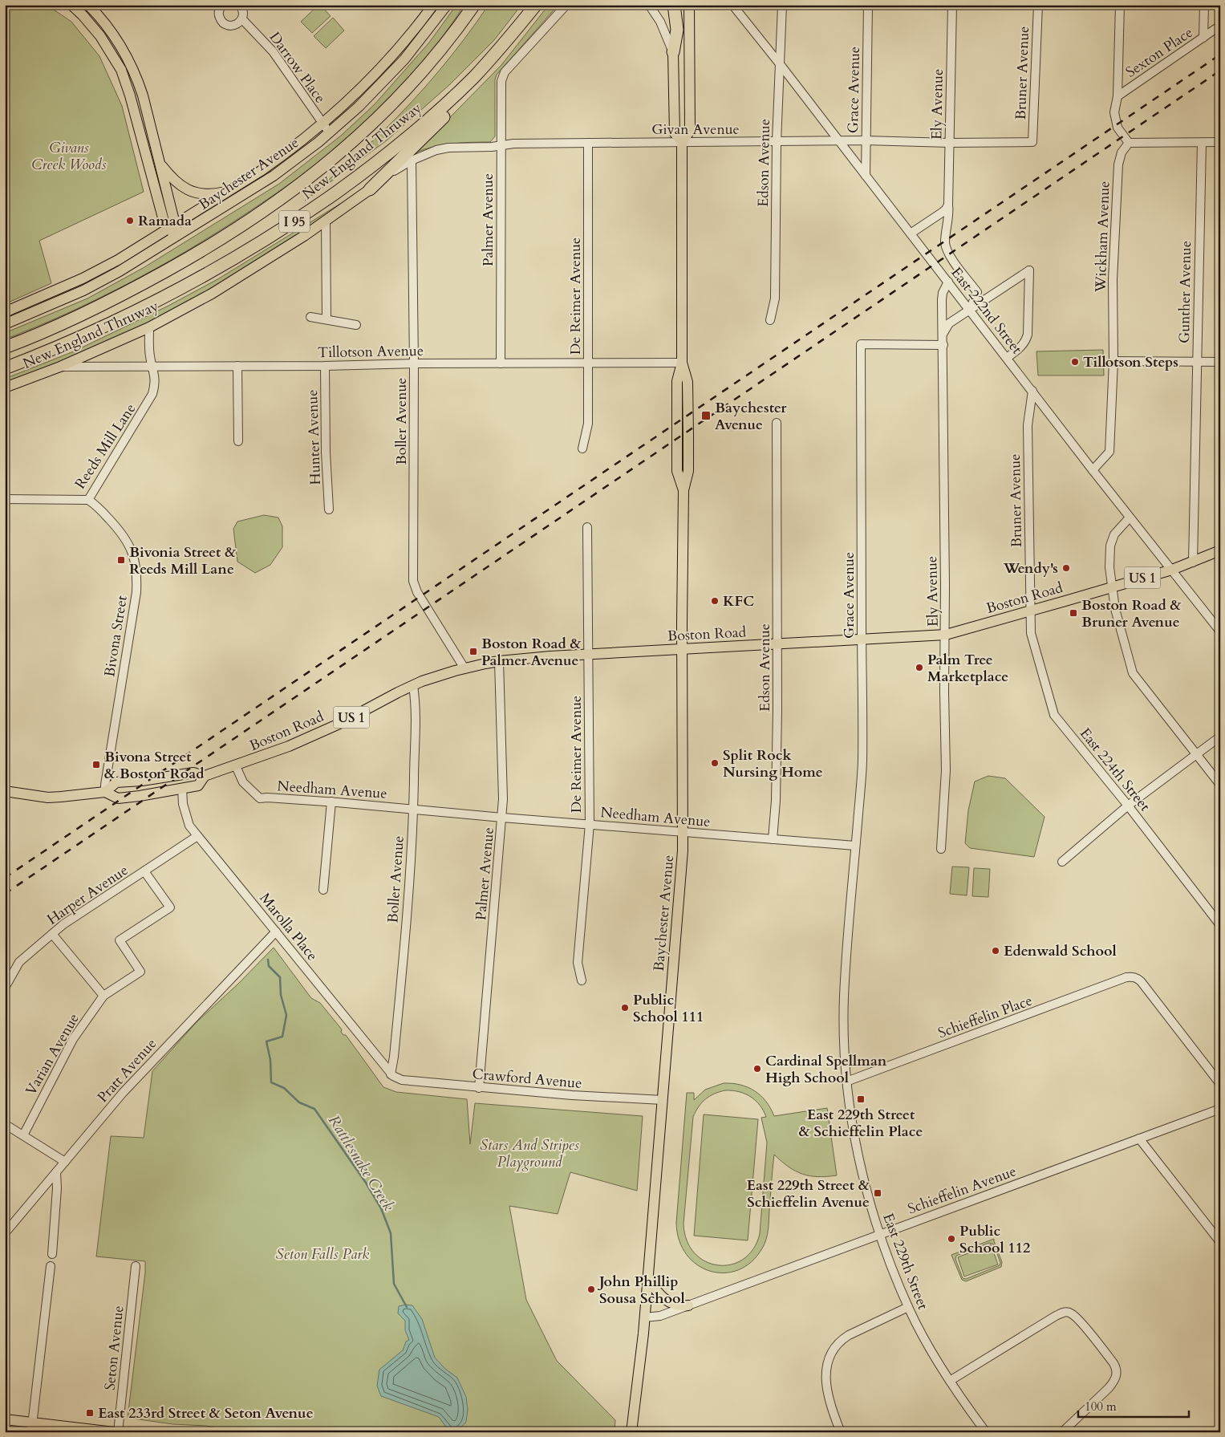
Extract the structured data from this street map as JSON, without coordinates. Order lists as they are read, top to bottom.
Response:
{
  "streets": {
    "highway": ["New England Thruway", "I 95"],
    "main road": ["Baychester Avenue", "US 1", "Boston Road"],
    "street": [
      "Sexton Place",
      "Darrow Place",
      "Bruner Avenue",
      "Grace Avenue",
      "Ely Avenue",
      "Givan Avenue",
      "Edson Avenue",
      "Palmer Avenue",
      "Wickham Avenue",
      "Gunther Avenue",
      "De Reimer Avenue",
      "East 222nd Street",
      "Tillotson Avenue",
      "Boller Avenue",
      "Hunter Avenue",
      "Reeds Mill Lane",
      "Bivona Street",
      "East 224th Street",
      "Needham Avenue",
      "Harper Avenue",
      "Marolla Place",
      "Schieffelin Place",
      "Varian Avenue",
      "Pratt Avenue",
      "Crawford Avenue",
      "Schieffelin Avenue",
      "East 229th Street",
      "Seton Avenue"
    ]
  },
  "crossings": [
    ["Darrow Place", "Baychester Avenue"],
    ["Bruner Avenue", "Givan Avenue"],
    ["Bruner Avenue", "East 222nd Street"],
    ["Bruner Avenue", "Boston Road"],
    ["Bruner Avenue", "East 224th Street"],
    ["Grace Avenue", "Ely Avenue"],
    ["Grace Avenue", "Givan Avenue"],
    ["Grace Avenue", "East 222nd Street"],
    ["Grace Avenue", "Boston Road"],
    ["Grace Avenue", "Needham Avenue"],
    ["Ely Avenue", "Givan Avenue"],
    ["Ely Avenue", "East 222nd Street"],
    ["Ely Avenue", "Boston Road"],
    ["Givan Avenue", "New England Thruway"],
    ["Givan Avenue", "Edson Avenue"],
    ["Givan Avenue", "Baychester Avenue"],
    ["Givan Avenue", "Palmer Avenue"],
    ["Givan Avenue", "De Reimer Avenue"],
    ["Givan Avenue", "East 222nd Street"],
    ["Givan Avenue", "Boller Avenue"],
    ["New England Thruway", "Tillotson Avenue"],
    ["New England Thruway", "Reeds Mill Lane"],
    ["Edson Avenue", "East 222nd Street"],
    ["Edson Avenue", "Boston Road"],
    ["Edson Avenue", "Needham Avenue"],
    ["Baychester Avenue", "Tillotson Avenue"],
    ["Baychester Avenue", "Boston Road"],
    ["Baychester Avenue", "Needham Avenue"],
    ["Baychester Avenue", "Crawford Avenue"],
    ["Baychester Avenue", "Schieffelin Avenue"],
    ["Palmer Avenue", "Tillotson Avenue"],
    ["Palmer Avenue", "Boston Road"],
    ["Palmer Avenue", "Needham Avenue"],
    ["Palmer Avenue", "Crawford Avenue"],
    ["Wickham Avenue", "East 222nd Street"],
    ["Gunther Avenue", "Boston Road"],
    ["De Reimer Avenue", "Tillotson Avenue"],
    ["De Reimer Avenue", "Boston Road"],
    ["De Reimer Avenue", "Needham Avenue"],
    ["East 222nd Street", "Boston Road"],
    ["Tillotson Avenue", "Boller Avenue"],
    ["Tillotson Avenue", "Hunter Avenue"],
    ["Tillotson Avenue", "Reeds Mill Lane"],
    ["Boller Avenue", "Boston Road"],
    ["Boller Avenue", "Needham Avenue"],
    ["Boller Avenue", "Marolla Place"],
    ["Boller Avenue", "Crawford Avenue"],
    ["Reeds Mill Lane", "Bivona Street"],
    ["Boston Road", "Bivona Street"],
    ["Boston Road", "East 224th Street"],
    ["Boston Road", "Needham Avenue"],
    ["Boston Road", "Marolla Place"],
    ["Harper Avenue", "Marolla Place"],
    ["Marolla Place", "Pratt Avenue"],
    ["Marolla Place", "Crawford Avenue"],
    ["Schieffelin Place", "East 229th Street"],
    ["Schieffelin Avenue", "East 229th Street"]
  ],
  "water": ["Rattlesnake Creek"],
  "parks": ["Givans Creek Woods", "Stars And Stripes Playground", "Seton Falls Park"],
  "places": {
    "other": [
      "Ramada",
      "Tillotson Steps",
      "Wendy's",
      "KFC",
      "Palm Tree Marketplace",
      "Split Rock Nursing Home",
      "Edenwald School",
      "Public School 111",
      "Cardinal Spellman High School",
      "Public School 112",
      "John Phillip Sousa School"
    ],
    "transit": [
      "Baychester Avenue",
      "Bivonia Street & Reeds Mill Lane",
      "Boston Road & Bruner Avenue",
      "Boston Road & Palmer Avenue",
      "Bivona Street & Boston Road",
      "East 229th Street & Schieffelin Place",
      "East 229th Street & Schieffelin Avenue",
      "East 233rd Street & Seton Avenue"
    ]
  },
  "scale_bar": "100 m"
}
